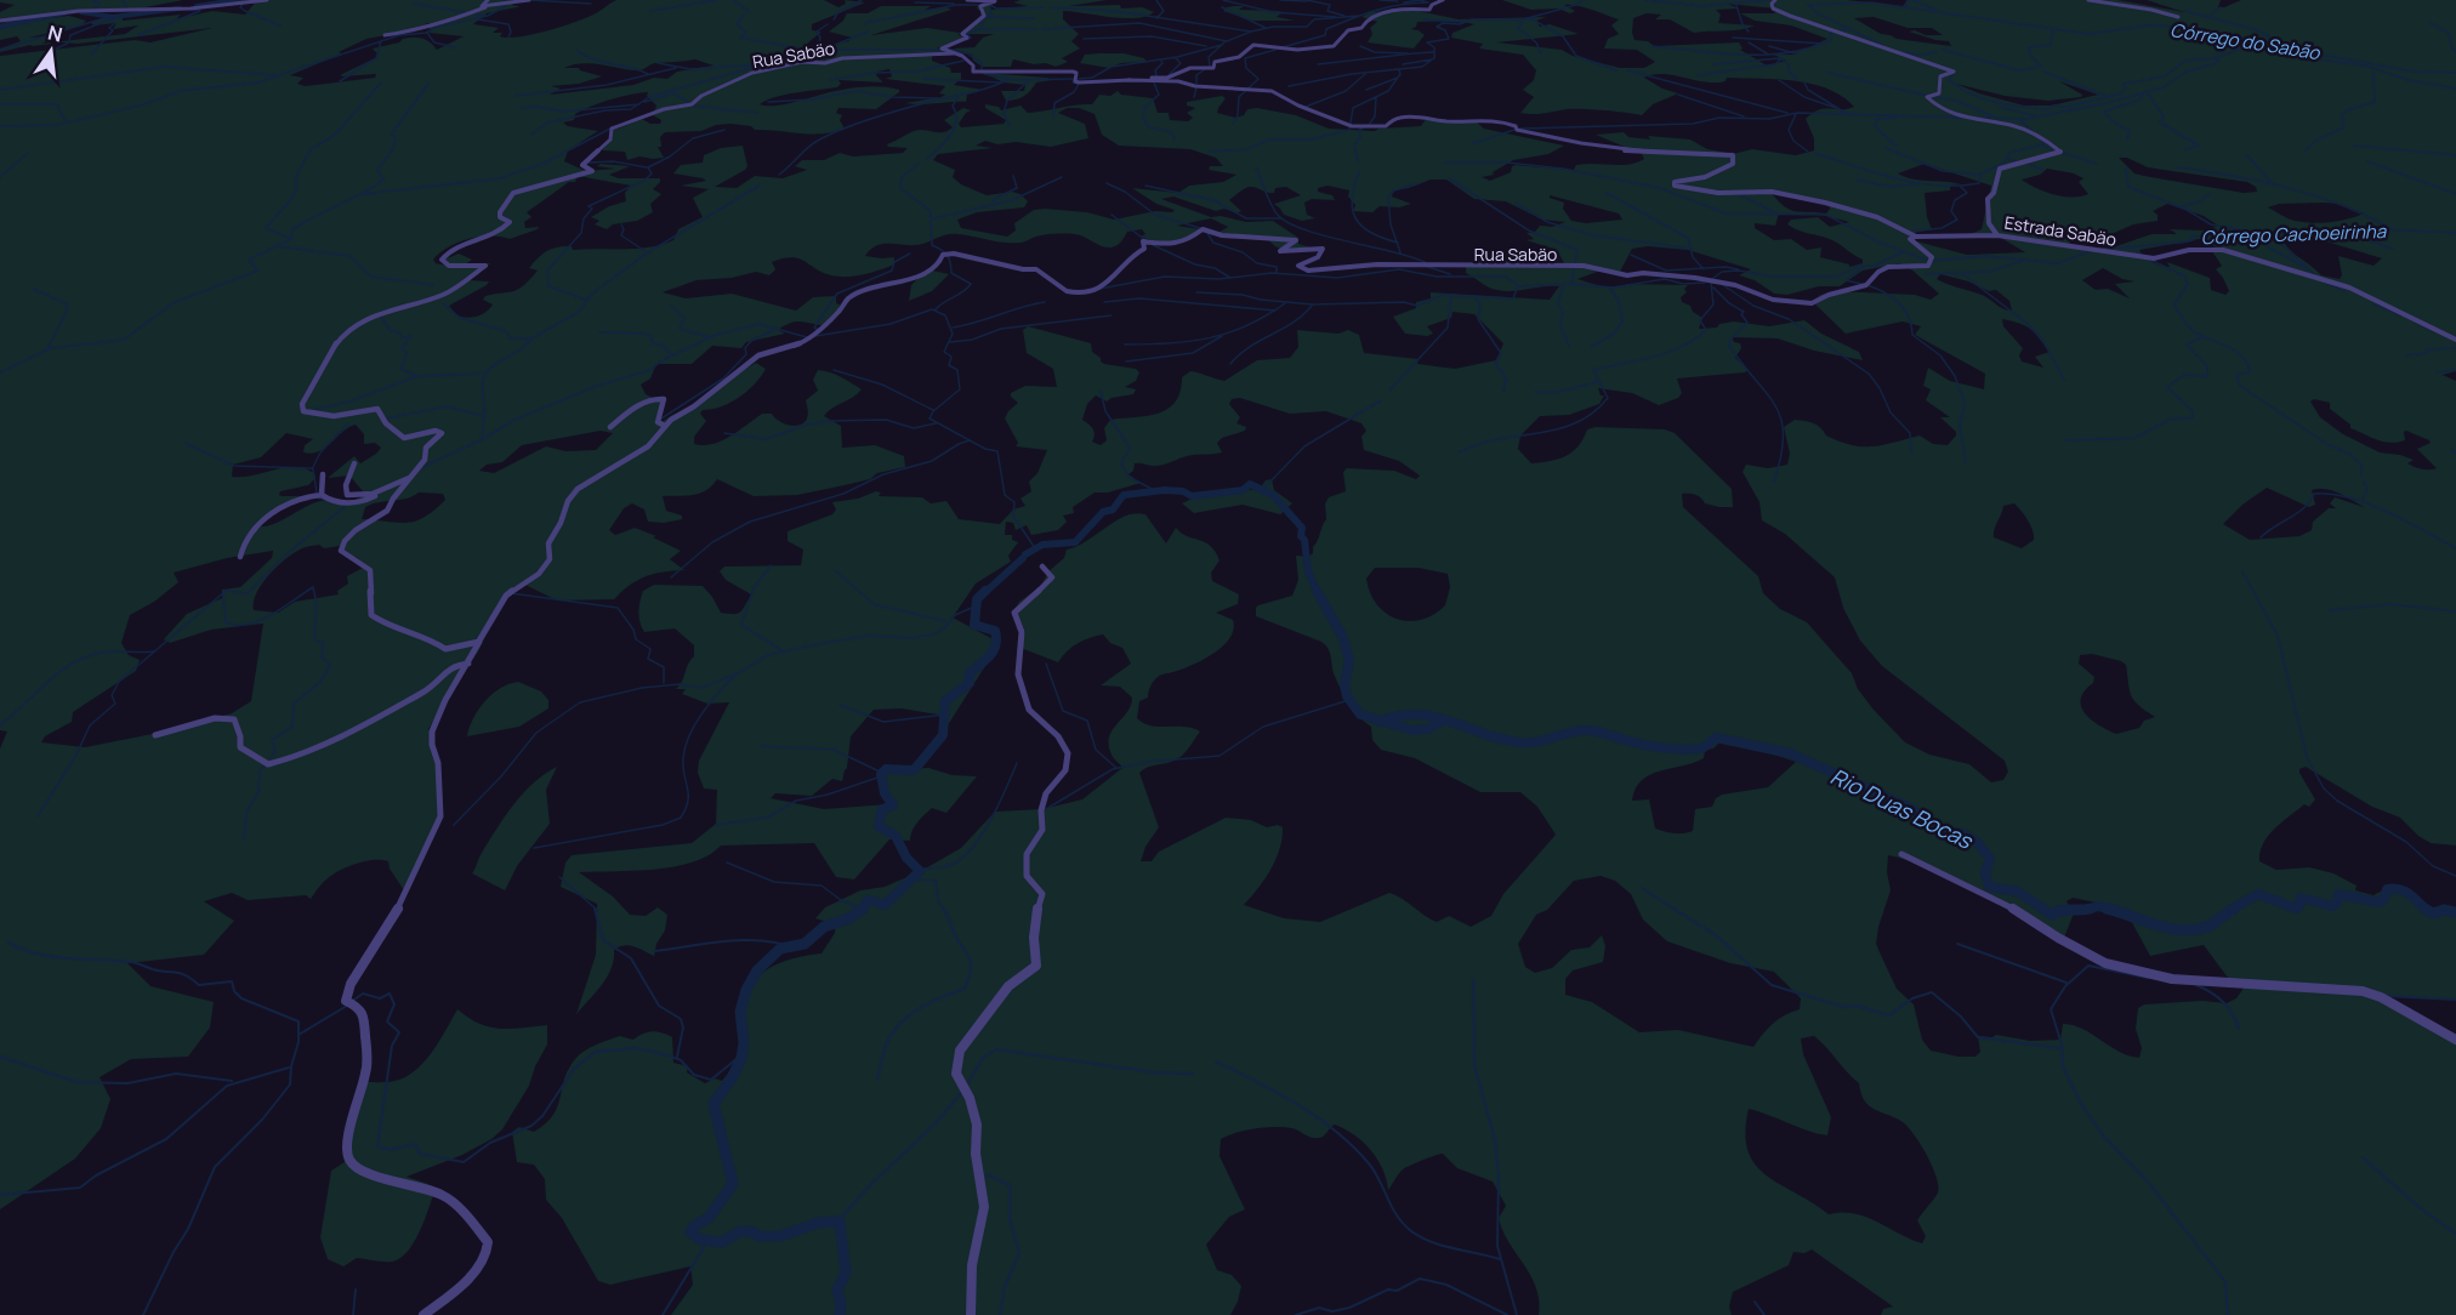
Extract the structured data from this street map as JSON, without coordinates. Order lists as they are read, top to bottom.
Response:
{
  "streets": {
    "street": ["Rua Sabäo", "Estrada Sabäo"]
  },
  "crossings": [
    ["Rua Sabäo", "Estrada Sabäo"]
  ],
  "water": ["Córrego do Sabão", "Córrego Cachoeirinha", "Rio Duas Bocas"],
  "north": "top"
}
